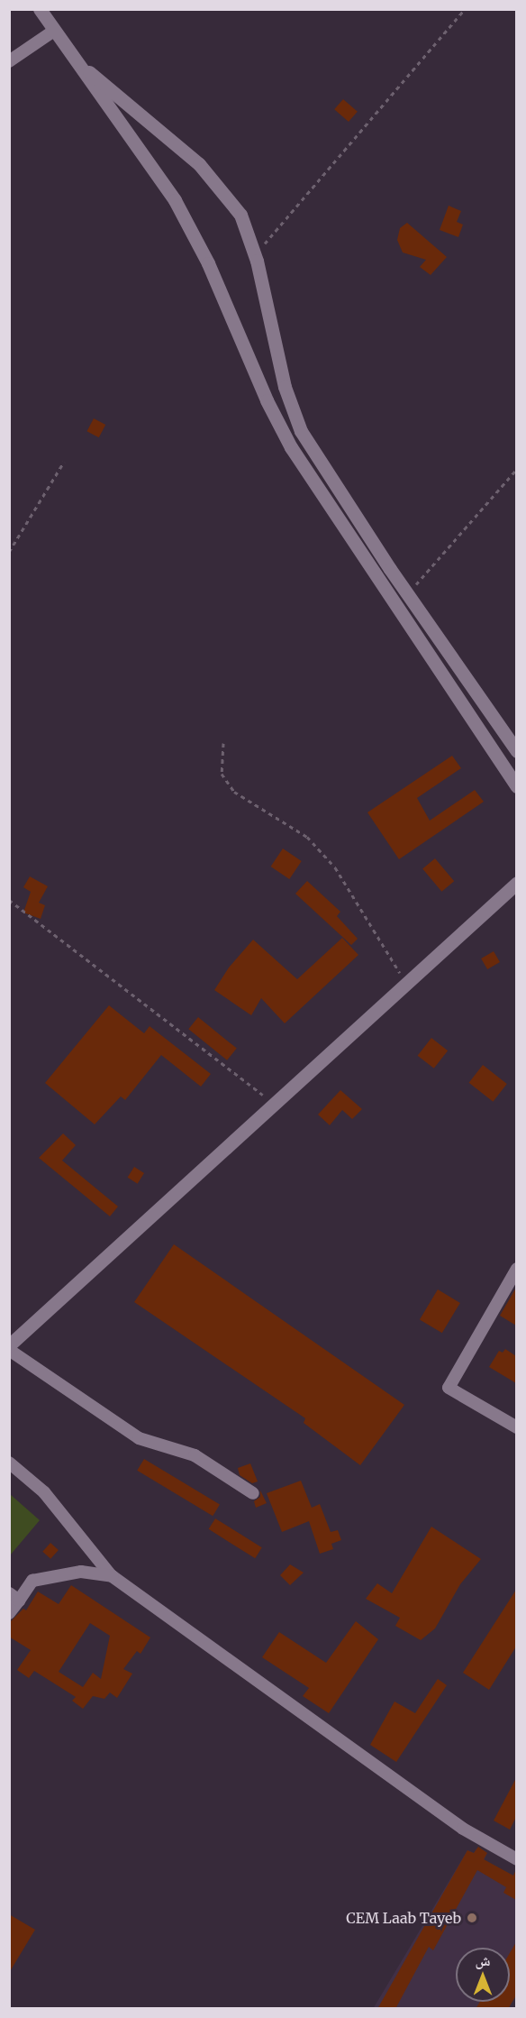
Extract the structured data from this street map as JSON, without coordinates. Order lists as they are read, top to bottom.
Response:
{
  "places": ["CEM Laab Tayeb"],
  "north": "top"
}
